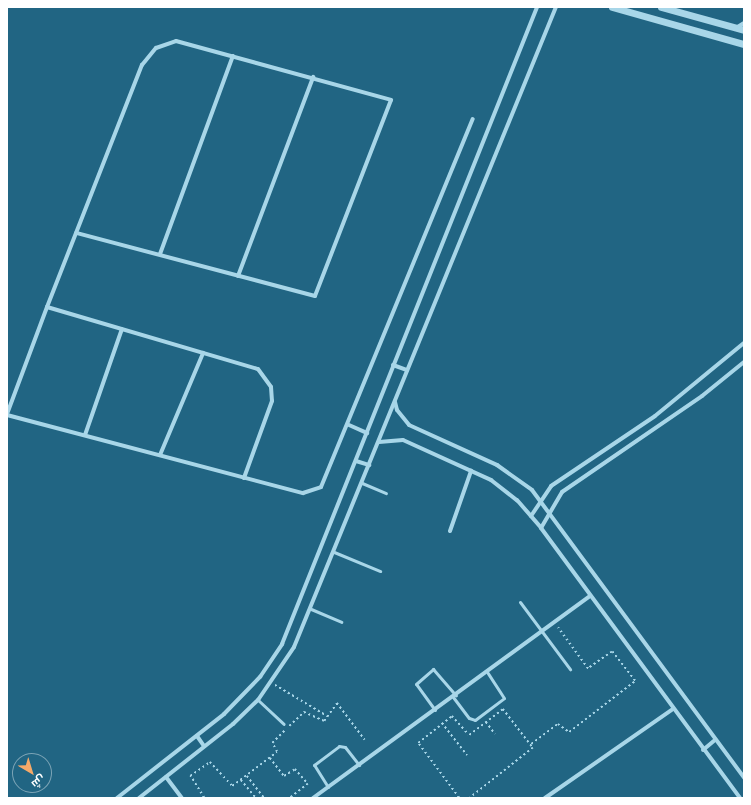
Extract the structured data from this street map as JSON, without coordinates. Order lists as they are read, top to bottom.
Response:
{
  "north": "bottom right"
}
